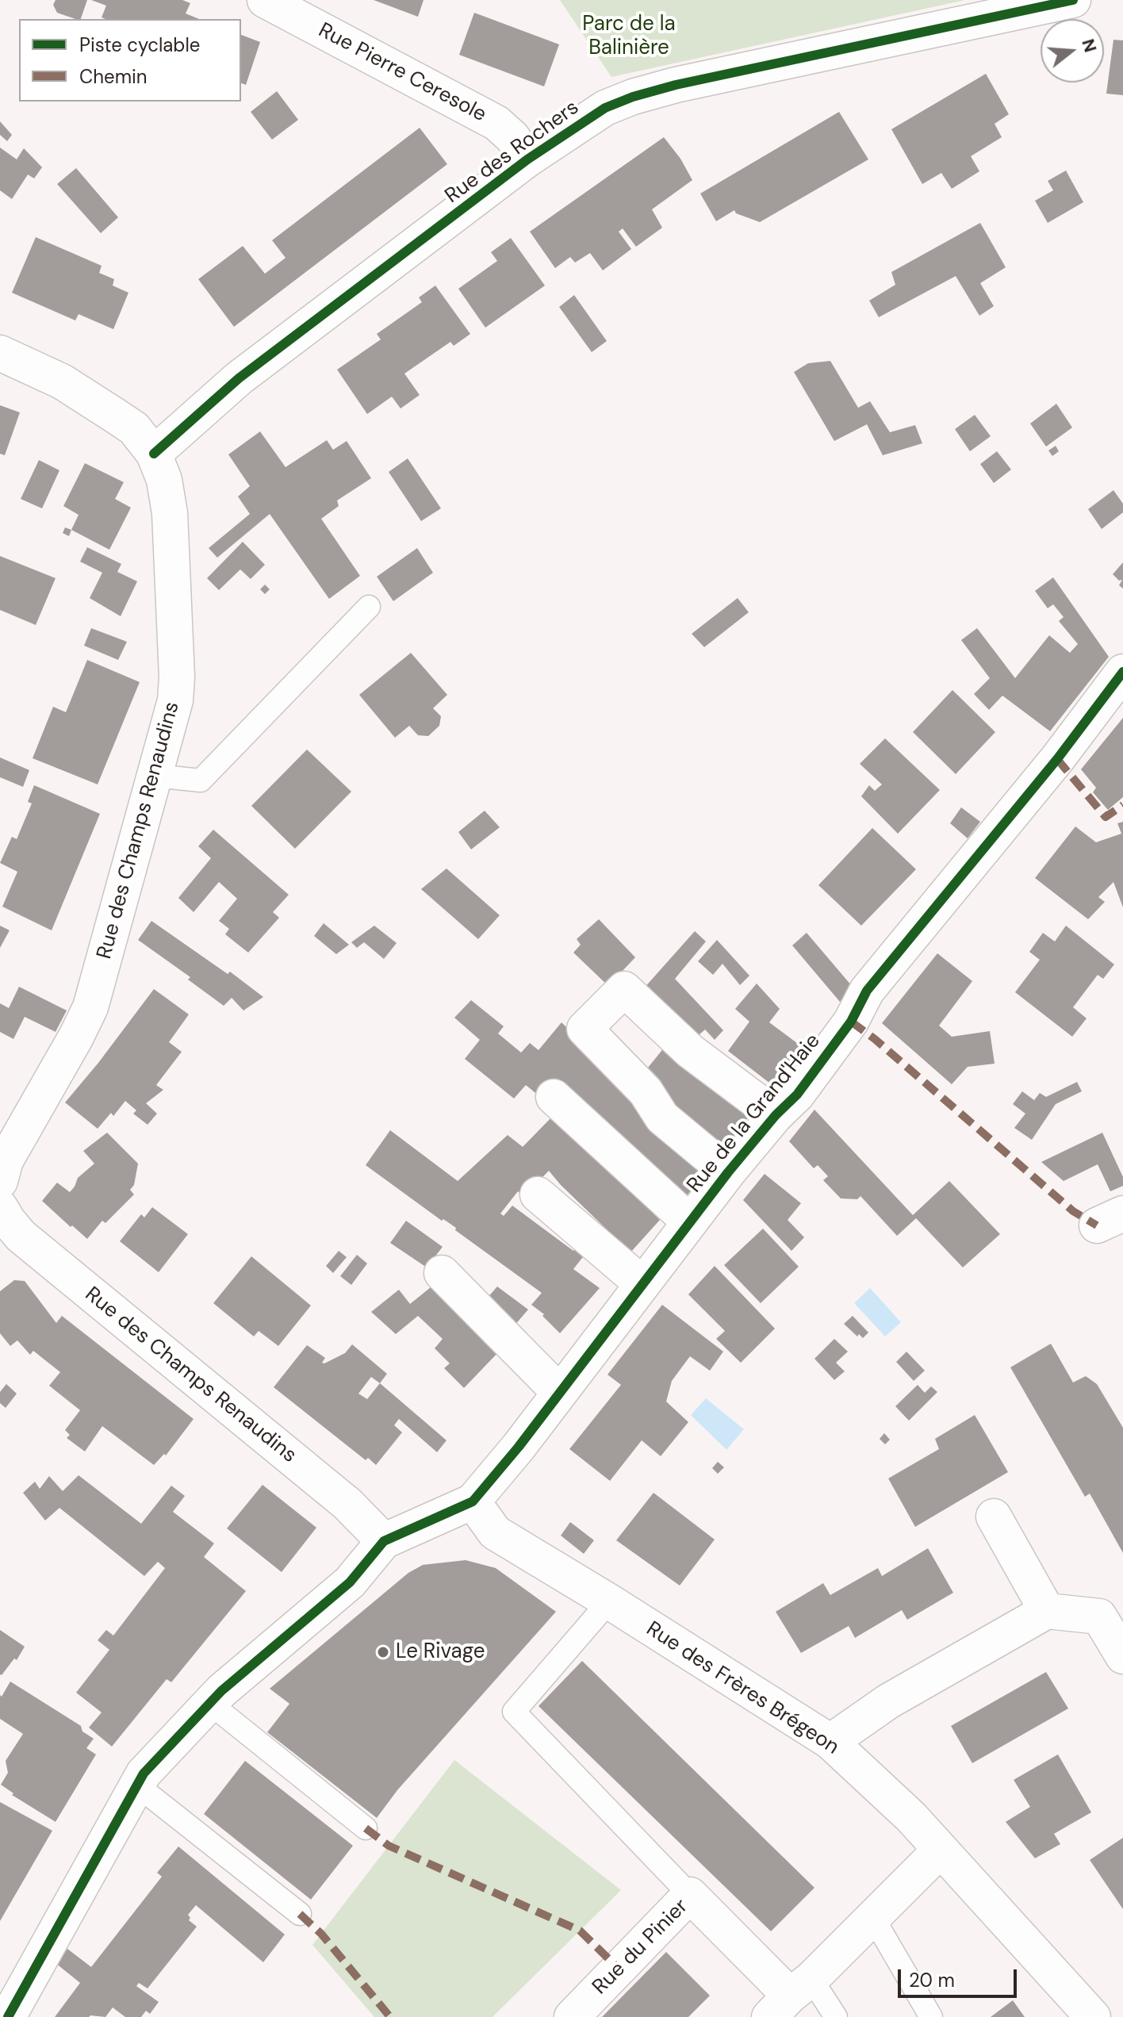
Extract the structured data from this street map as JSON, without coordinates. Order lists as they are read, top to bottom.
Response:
{
  "streets": {
    "street": [
      "Rue Pierre Ceresole",
      "Rue des Rochers",
      "Rue des Champs Renaudins",
      "Rue de la Grand'Haie",
      "Rue des Frères Brégeon",
      "Rue du Pinier"
    ]
  },
  "crossings": [
    ["Rue Pierre Ceresole", "Rue des Rochers"],
    ["Rue des Rochers", "Rue des Champs Renaudins"],
    ["Rue des Champs Renaudins", "Rue de la Grand'Haie"],
    ["Rue de la Grand'Haie", "Rue des Frères Brégeon"]
  ],
  "parks": ["Parc de la Balinière"],
  "places": ["Le Rivage"],
  "legend": ["Piste cyclable", "Chemin"],
  "scale_bar": "20 m",
  "north": "right"
}
